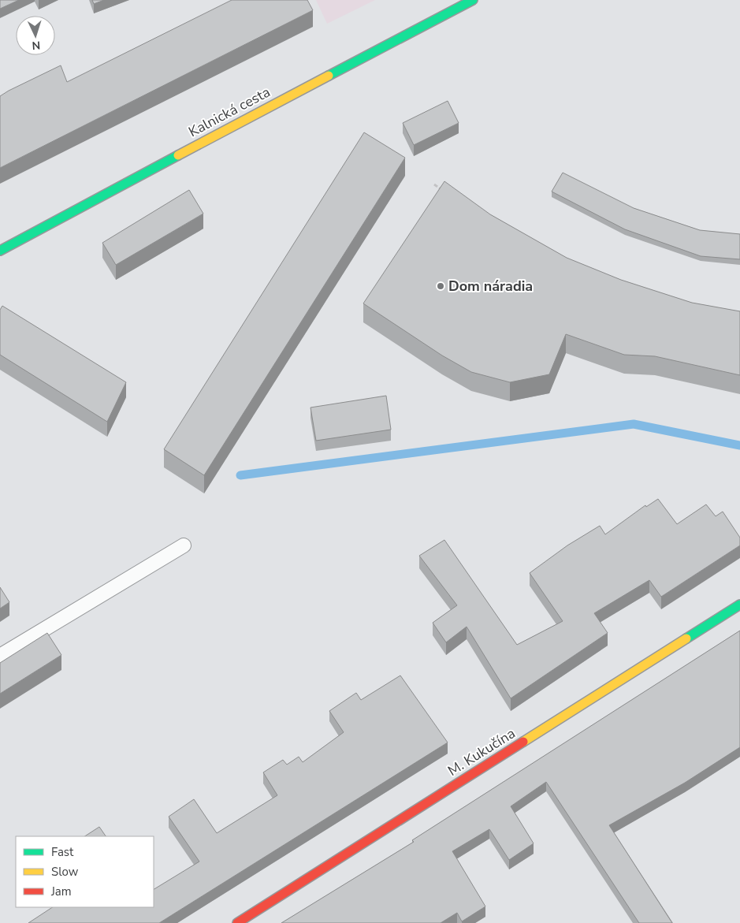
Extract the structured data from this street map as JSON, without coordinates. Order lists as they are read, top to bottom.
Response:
{
  "streets": {
    "street": ["Kalnická cesta", "M. Kukučína"]
  },
  "places": ["Dom náradia"],
  "legend": ["Fast", "Slow", "Jam"],
  "north": "bottom"
}
